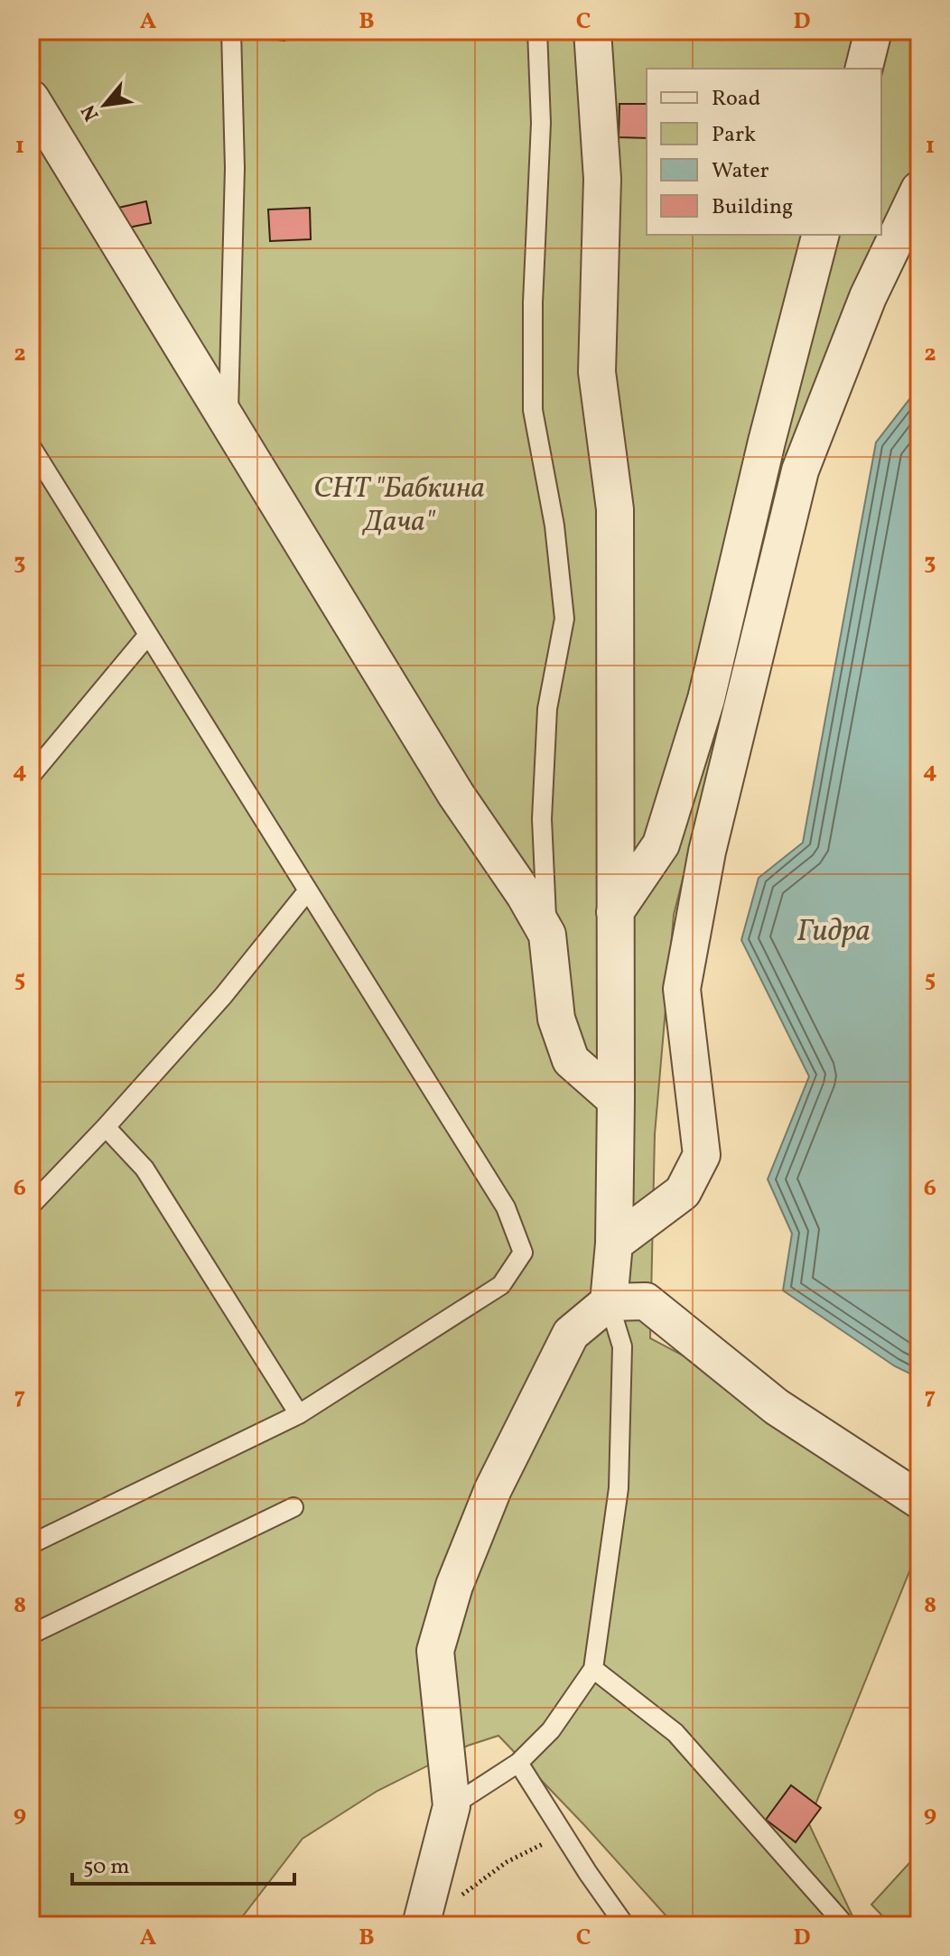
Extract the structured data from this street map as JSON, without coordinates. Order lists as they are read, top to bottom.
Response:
{
  "water": ["Гидра"],
  "parks": ["СНТ \"Бабкина Дача\""],
  "legend": [
    "Road",
    "Park",
    "Water",
    "Building"
  ],
  "scale_bar": "50 m",
  "north": "bottom left",
  "grid": {
    "columns": [
      "A",
      "B",
      "C",
      "D"
    ],
    "rows": [
      "1",
      "2",
      "3",
      "4",
      "5",
      "6",
      "7",
      "8",
      "9"
    ]
  }
}
